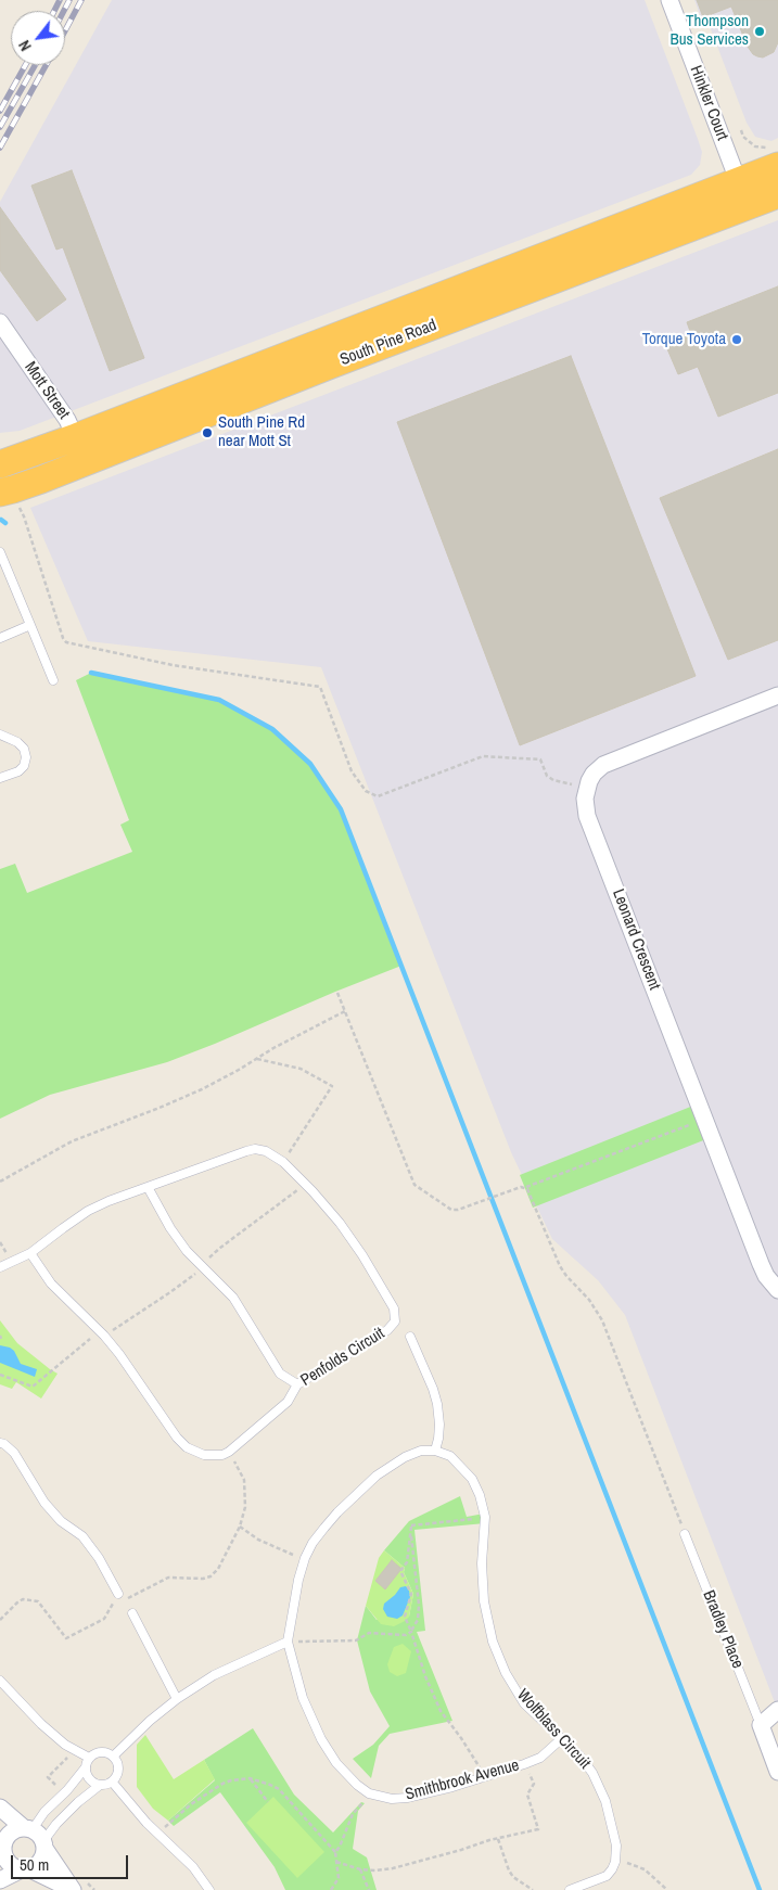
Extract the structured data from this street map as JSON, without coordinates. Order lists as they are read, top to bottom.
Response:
{
  "streets": {
    "highway": ["South Pine Road"],
    "street": ["Hinkler Court", "Mott Street", "Leonard Crescent"],
    "lane": [
      "Penfolds Circuit",
      "Bradley Place",
      "Wolfblass Circuit",
      "Smithbrook Avenue"
    ]
  },
  "crossings": [
    ["Hinkler Court", "South Pine Road"],
    ["South Pine Road", "Mott Street"],
    ["Wolfblass Circuit", "Smithbrook Avenue"]
  ],
  "places": ["Thompson Bus Services", "Torque Toyota", "South Pine Rd near Mott St"],
  "scale_bar": "50 m",
  "north": "bottom left"
}
